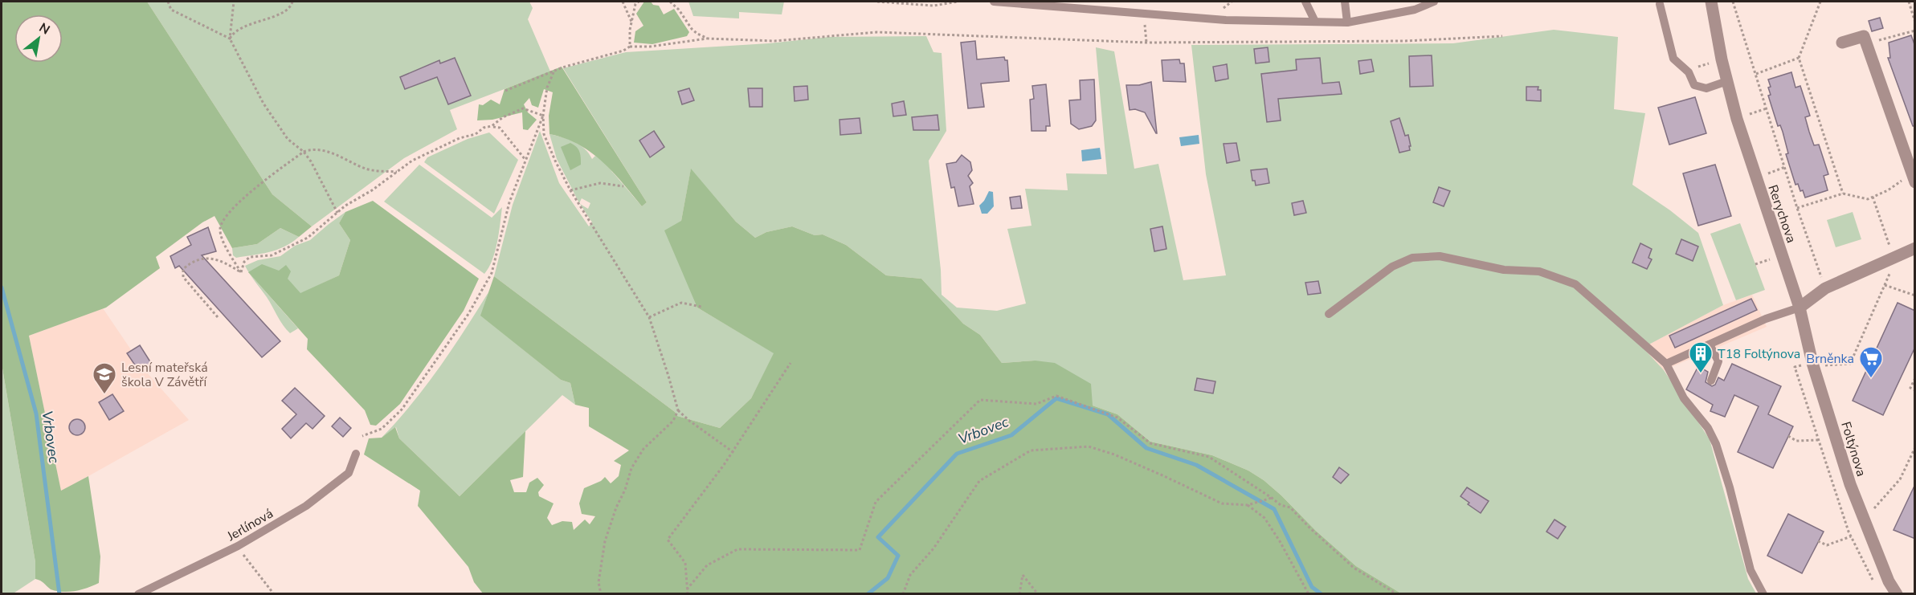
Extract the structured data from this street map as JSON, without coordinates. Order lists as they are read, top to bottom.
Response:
{
  "streets": {
    "street": ["Rerychova", "Foltýnova"],
    "lane": ["Jerlínová"]
  },
  "crossings": [
    ["Rerychova", "Foltýnova"]
  ],
  "water": ["Vrbovec"],
  "places": {
    "building": ["T18 Foltýnova"],
    "supermarket": ["Brněnka"],
    "school or university": ["Lesní mateřská škola V Závětří"]
  },
  "north": "top right"
}
